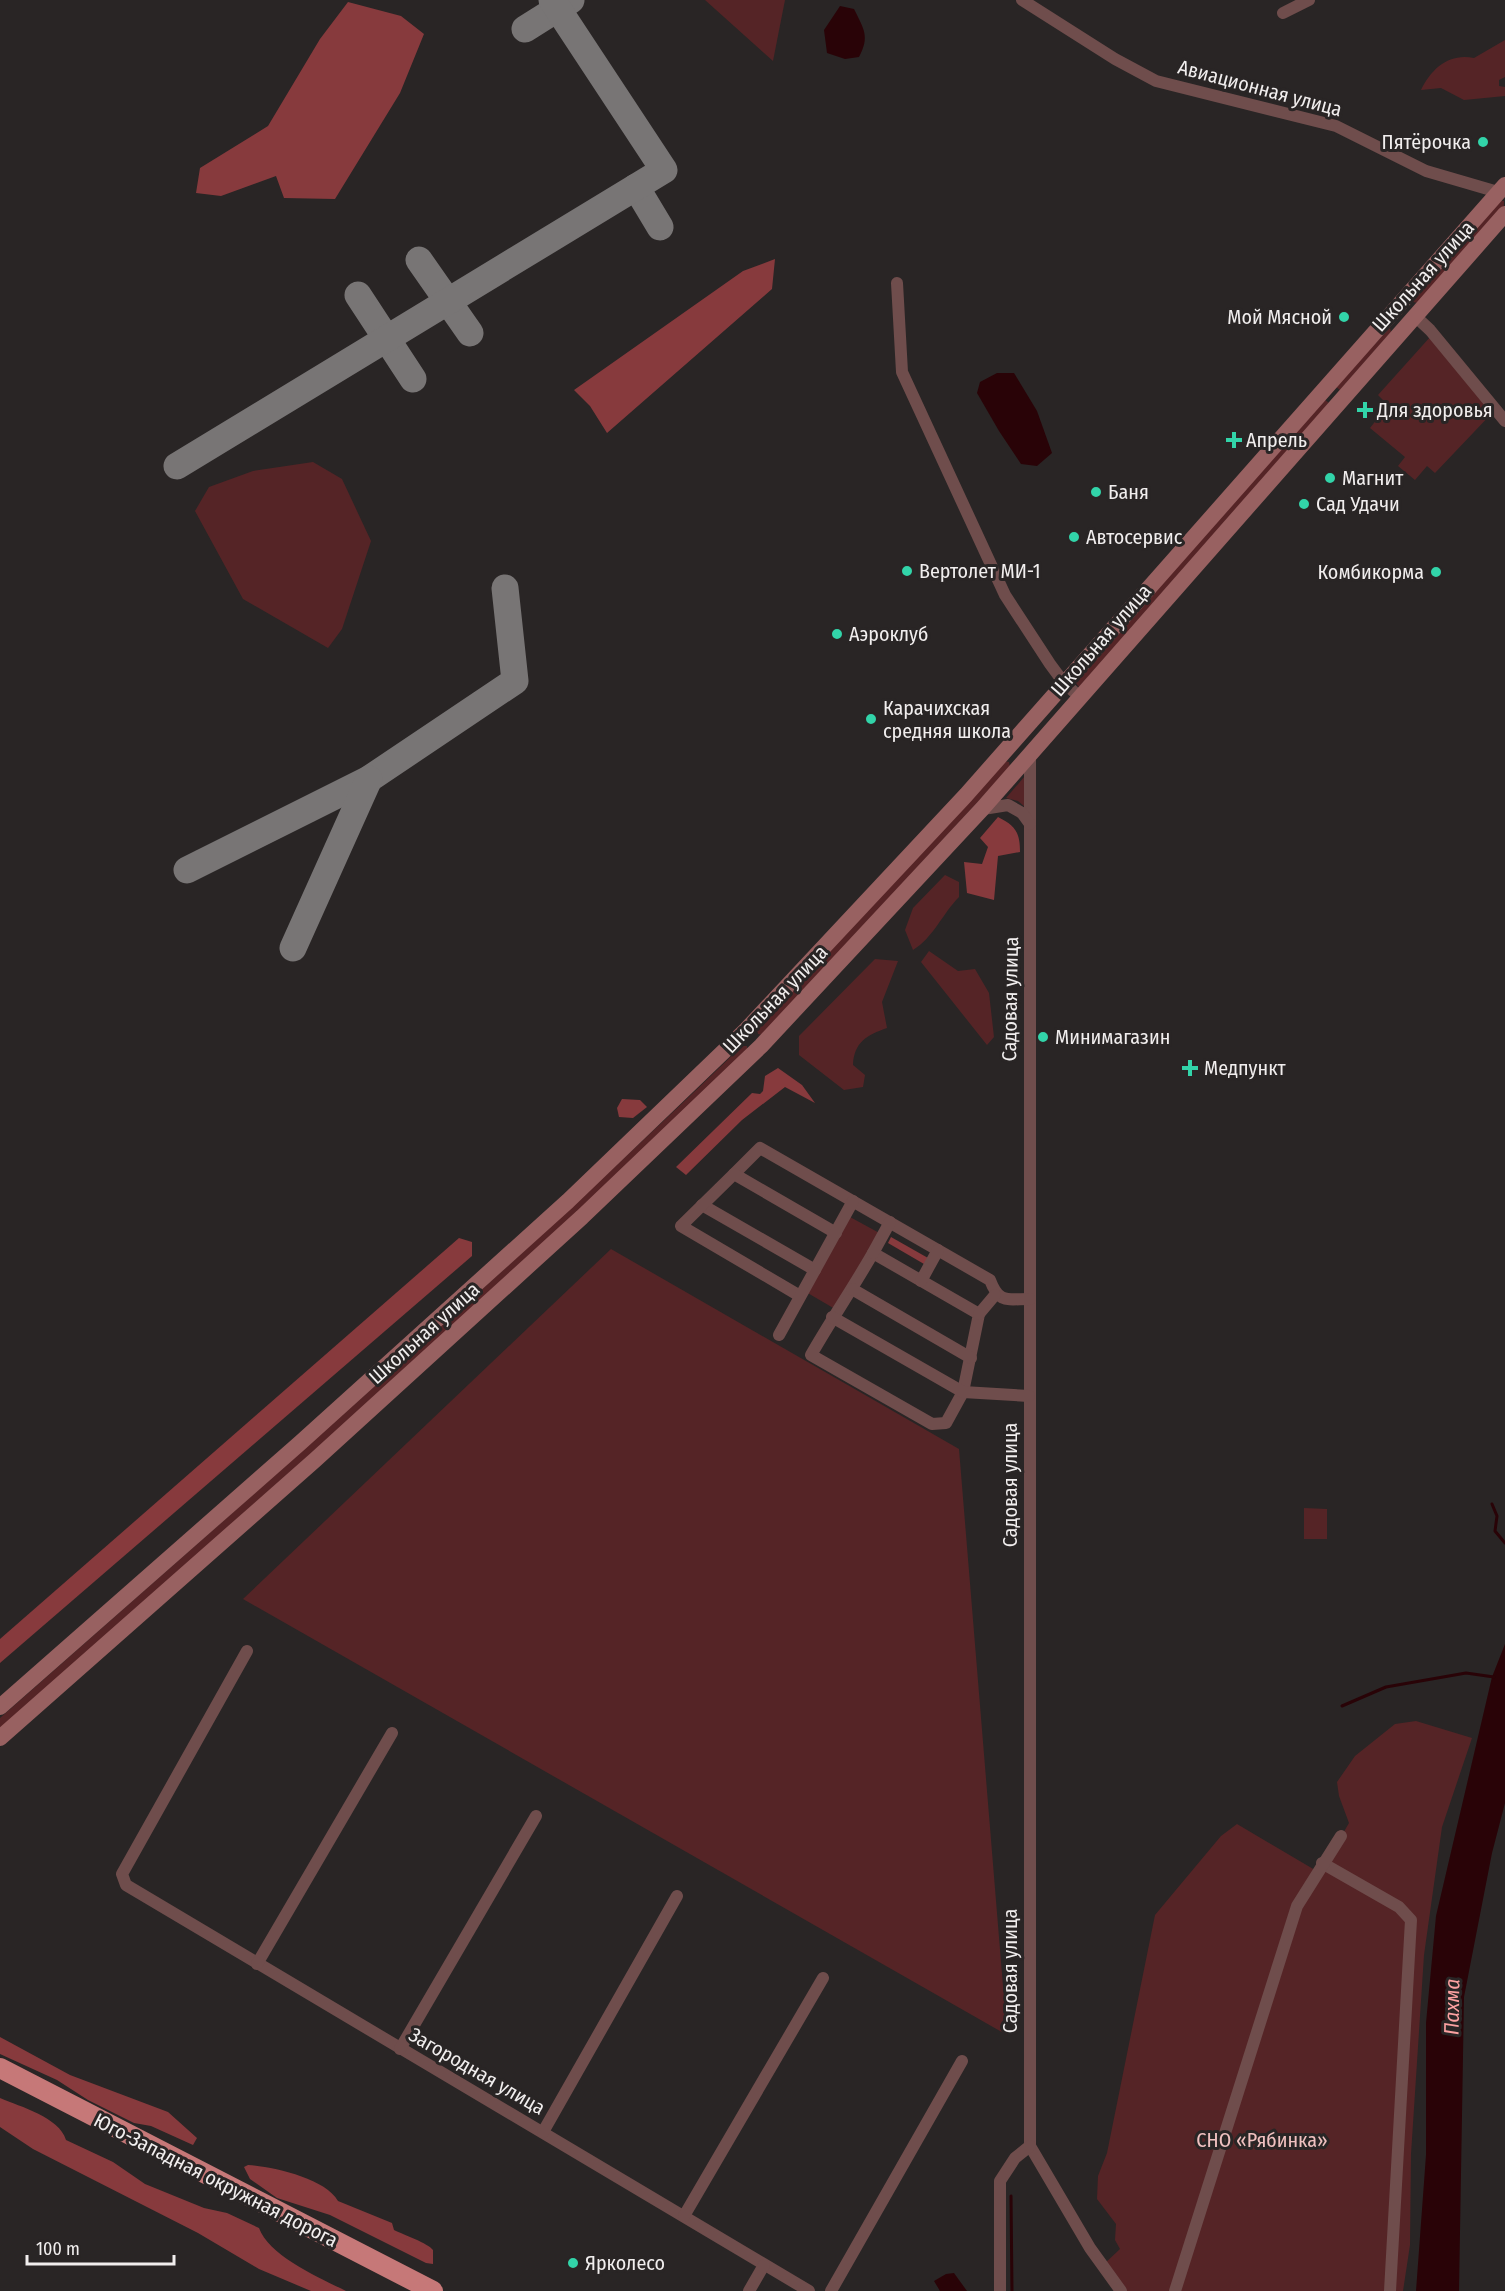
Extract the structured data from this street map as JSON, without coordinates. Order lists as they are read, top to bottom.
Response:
{
  "streets": {
    "highway": ["Юго-Западная окружная дорога"],
    "main road": ["Школьная улица"],
    "street": ["Авиационная улица", "Садовая улица", "Загородная улица"]
  },
  "crossings": [
    ["Авиационная улица", "Школьная улица"],
    ["Школьная улица", "Садовая улица"]
  ],
  "water": ["Пахма"],
  "parks": ["СНО «Рябинка»"],
  "places": {
    "other": [
      "Пятёрочка",
      "Мой Мясной",
      "Магнит",
      "Баня",
      "Сад Удачи",
      "Автосервис",
      "Вертолет МИ-1",
      "Комбикорма",
      "Аэроклуб",
      "Карачихская средняя школа",
      "Минимагазин",
      "Ярколесо"
    ],
    "health": ["Для здоровья", "Апрель", "Медпункт"]
  },
  "scale_bar": "100 m"
}
